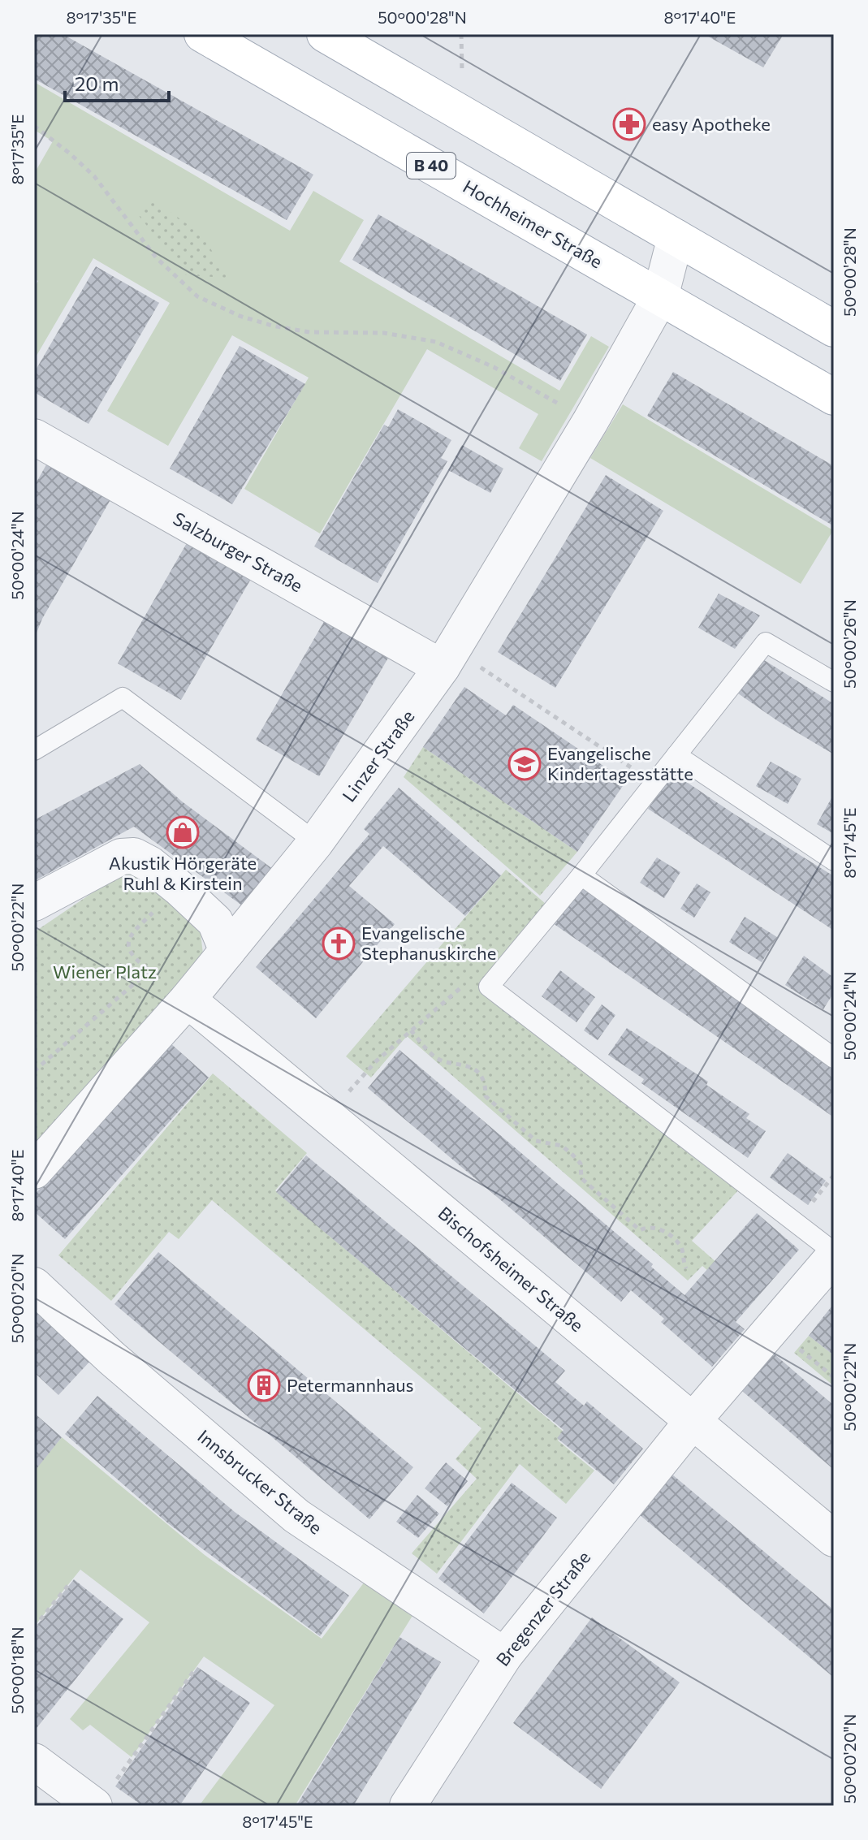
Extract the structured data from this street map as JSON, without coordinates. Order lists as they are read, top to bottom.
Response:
{
  "streets": {
    "main road": ["B 40", "Hochheimer Straße"],
    "street": [
      "Salzburger Straße",
      "Linzer Straße",
      "Bischofsheimer Straße",
      "Innsbrucker Straße",
      "Bregenzer Straße"
    ]
  },
  "crossings": [
    ["Hochheimer Straße", "Linzer Straße"],
    ["Salzburger Straße", "Linzer Straße"],
    ["Linzer Straße", "Bischofsheimer Straße"],
    ["Bischofsheimer Straße", "Bregenzer Straße"],
    ["Innsbrucker Straße", "Bregenzer Straße"]
  ],
  "parks": ["Wiener Platz"],
  "places": {
    "pharmacy": ["easy Apotheke"],
    "school or university": ["Evangelische Kindertagesstätte"],
    "shop": ["Akustik Hörgeräte Ruhl & Kirstein"],
    "church": ["Evangelische Stephanuskirche"],
    "building": ["Petermannhaus"]
  },
  "scale_bar": "20 m",
  "coordinates": [
    "8°17'35\"E",
    "50°00'28\"N",
    "8°17'40\"E",
    "50°00'24\"N",
    "50°00'26\"N",
    "8°17'45\"E",
    "50°00'22\"N",
    "50°00'20\"N",
    "50°00'18\"N"
  ]
}
